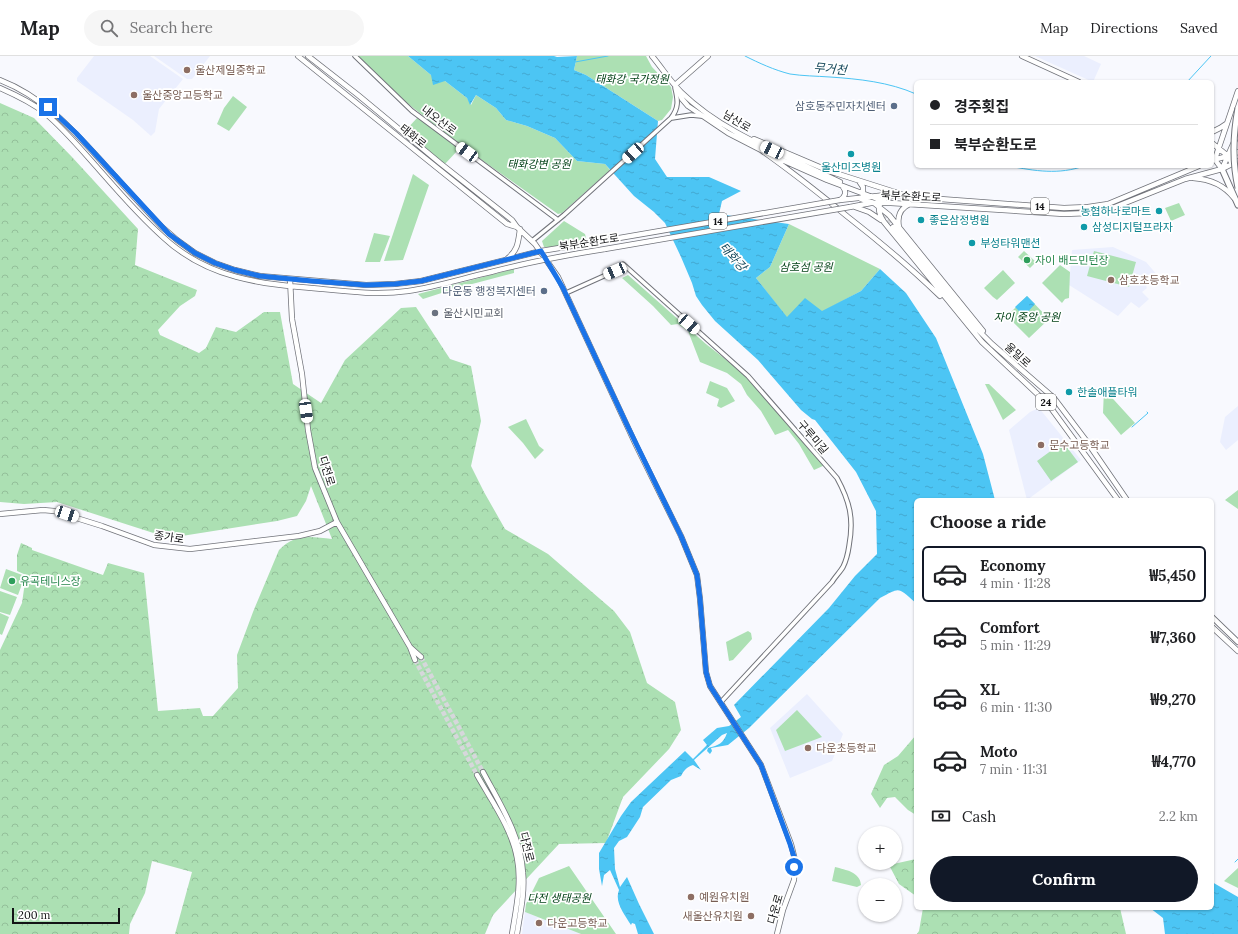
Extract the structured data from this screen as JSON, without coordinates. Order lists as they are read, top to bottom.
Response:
{
  "streets": {
    "main road": [
      "남산로",
      "태화로",
      "북부순환도로",
      "14",
      "울밀로",
      "24",
      "다전로",
      "종가로",
      "다운로"
    ],
    "street": ["내오산로", "구루미길"]
  },
  "crossings": [
    ["태화로", "북부순환도로"],
    ["태화로", "다운로"],
    ["북부순환도로", "14"],
    ["북부순환도로", "다전로"],
    ["북부순환도로", "다운로"],
    ["구루미길", "다운로"],
    ["다전로", "종가로"]
  ],
  "water": ["무거천", "태화강"],
  "parks": [
    "태화강 국가정원",
    "태화강변 공원",
    "삼호섬 공원",
    "자이 중앙 공원",
    "다전 생태공원"
  ],
  "places": [
    "울산제일중학교",
    "울산중앙고등학교",
    "삼호동주민자치센터",
    "울산미즈병원",
    "농협하나로마트",
    "좋은삼정병원",
    "삼성디지털프라자",
    "부성타워맨션",
    "자이 배드민턴장",
    "삼호초등학교",
    "다운동 행정복지센터",
    "울산시민교회",
    "한솔애플타워",
    "문수고등학교",
    "유곡테니스장",
    "다운초등학교",
    "예원유치원",
    "새울산유치원",
    "다운고등학교"
  ],
  "scale_bar": "200 m",
  "page": {
    "header": "Map",
    "search": "Search here",
    "nav": ["Map", "Directions", "Saved"],
    "banner": ["경주횟집", "북부순환도로"],
    "heading": "Choose a ride",
    "list": [
      {
        "name": "Economy",
        "note": "4 min · 11:28",
        "value": "₩5,450"
      },
      {
        "name": "Comfort",
        "note": "5 min · 11:29",
        "value": "₩7,360"
      },
      {
        "name": "XL",
        "note": "6 min · 11:30",
        "value": "₩9,270"
      },
      {
        "name": "Moto",
        "note": "7 min · 11:31",
        "value": "₩4,770"
      }
    ],
    "pay": ["Cash", "2.2 km"],
    "map_buttons": ["+", "−"],
    "buttons": "Confirm",
    "scale": "200 m"
  }
}
